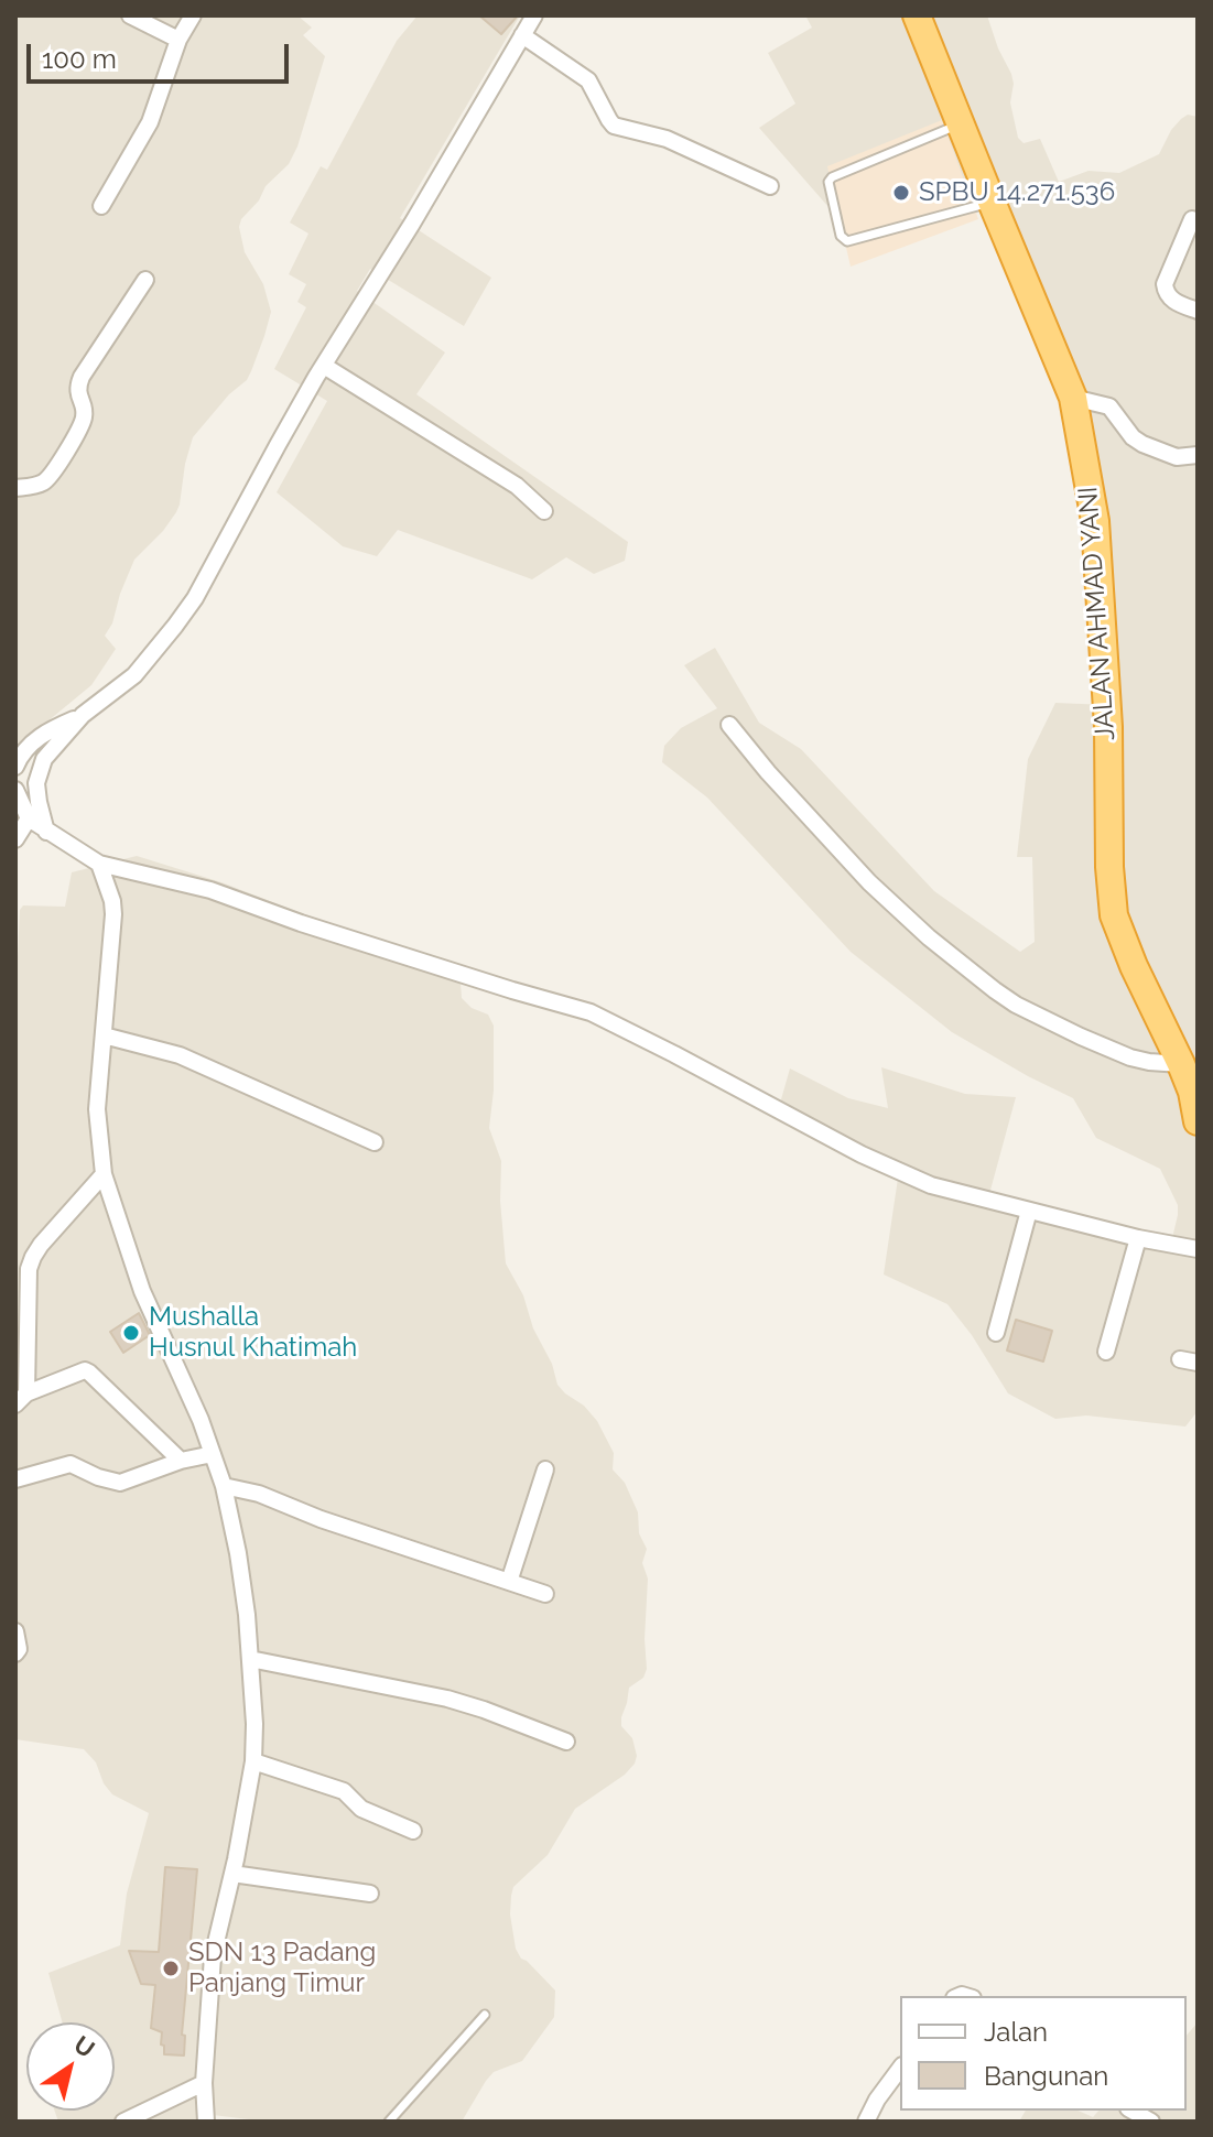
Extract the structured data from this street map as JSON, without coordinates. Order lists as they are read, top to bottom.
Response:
{
  "streets": {
    "highway": ["JALAN AHMAD YANI"]
  },
  "places": ["SPBU 14.271.536", "Mushalla Husnul Khatimah", "SDN 13 Padang Panjang Timur"],
  "legend": ["Jalan", "Bangunan"],
  "scale_bar": "100 m",
  "north": "top right"
}
